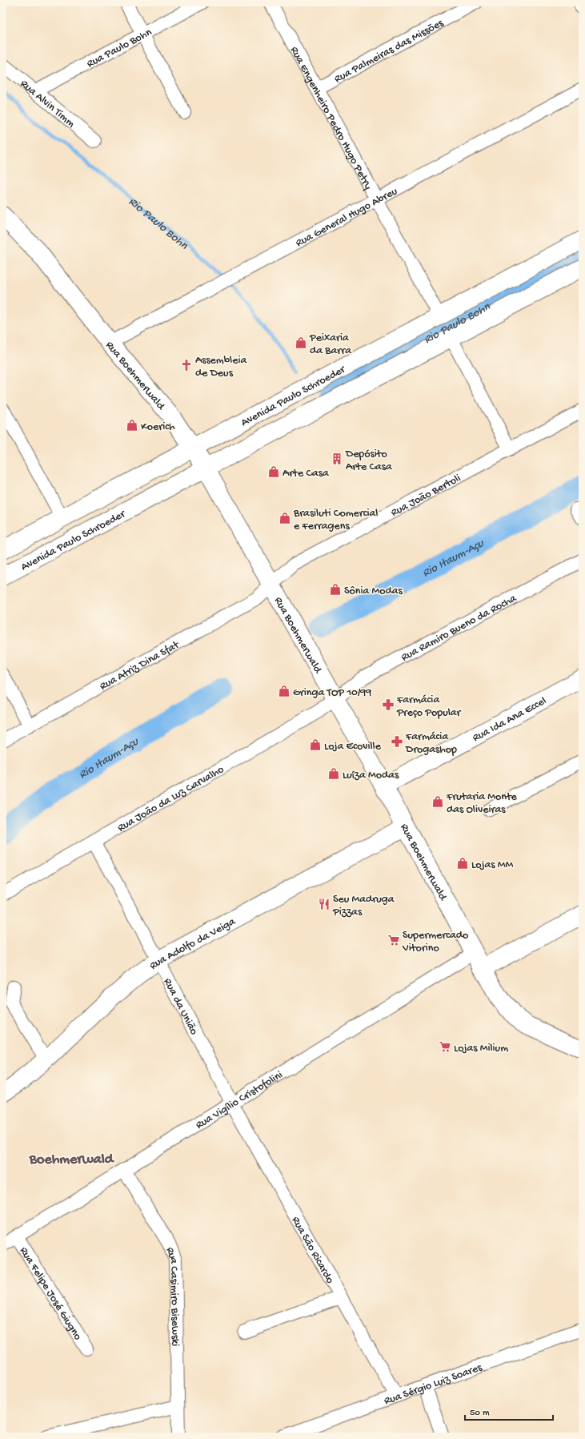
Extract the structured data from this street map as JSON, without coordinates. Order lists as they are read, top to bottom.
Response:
{
  "streets": {
    "main road": [
      "Rua Boehmerwald",
      "Avenida Paulo Schroeder",
      "Rua Ida Ana Eccel",
      "Rua Adolfo da Veiga"
    ],
    "street": [
      "Rua Paulo Bohn",
      "Rua Palmeiras das Missões",
      "Rua Alvin Timm",
      "Rua Engenheiro Pedro Hugo Petry",
      "Rua General Hugo Abreu",
      "Rua João Bertoli",
      "Rua Ramiro Bueno da Rocha",
      "Rua Atriz Dina Sfat",
      "Rua João da Luz Carvalho",
      "Rua da União",
      "Rua Vigílio Cristofolini",
      "Rua São Ricardo",
      "Rua Felipe José Giugno",
      "Rua Casimiro Bisewski",
      "Rua Sérgio Luiz Soares"
    ]
  },
  "crossings": [
    ["Rua Paulo Bohn", "Rua Alvin Timm"],
    ["Rua Palmeiras das Missões", "Rua Engenheiro Pedro Hugo Petry"],
    ["Rua Engenheiro Pedro Hugo Petry", "Rua General Hugo Abreu"],
    ["Rua Engenheiro Pedro Hugo Petry", "Avenida Paulo Schroeder"],
    ["Rua General Hugo Abreu", "Rua Boehmerwald"],
    ["Rua Boehmerwald", "Avenida Paulo Schroeder"],
    ["Rua Boehmerwald", "Rua João Bertoli"],
    ["Rua Boehmerwald", "Rua Ramiro Bueno da Rocha"],
    ["Rua Boehmerwald", "Rua Atriz Dina Sfat"],
    ["Rua Boehmerwald", "Rua Ida Ana Eccel"],
    ["Rua Boehmerwald", "Rua João da Luz Carvalho"],
    ["Rua Boehmerwald", "Rua Adolfo da Veiga"],
    ["Rua Boehmerwald", "Rua Vigílio Cristofolini"],
    ["Rua João Bertoli", "Rua Atriz Dina Sfat"],
    ["Rua Ramiro Bueno da Rocha", "Rua João da Luz Carvalho"],
    ["Rua João da Luz Carvalho", "Rua da União"],
    ["Rua Adolfo da Veiga", "Rua da União"],
    ["Rua da União", "Rua Vigílio Cristofolini"],
    ["Rua da União", "Rua São Ricardo"],
    ["Rua Vigílio Cristofolini", "Rua São Ricardo"],
    ["Rua Vigílio Cristofolini", "Rua Felipe José Giugno"],
    ["Rua Vigílio Cristofolini", "Rua Casimiro Bisewski"],
    ["Rua São Ricardo", "Rua Sérgio Luiz Soares"]
  ],
  "districts": ["Boehmerwald"],
  "water": ["Rio Paulo Bohn", "Rio Itaum-Açu"],
  "places": {
    "shop": [
      "Peixaria da Barra",
      "Koerich",
      "Arte Casa",
      "Brasiluti Comercial e Ferragens",
      "Sônia Modas",
      "Gringa TOP 10/99",
      "Loja Ecoville",
      "Luíza Modas",
      "Frutaria Monte das Oliveiras",
      "Lojas MM"
    ],
    "church": ["Assembleia de Deus"],
    "building": ["Depósito Arte Casa"],
    "pharmacy": ["Farmácia Preço Popular", "Farmácia Drogashop"],
    "restaurant": ["Seu Madruga Pizzas"],
    "supermarket": ["Supermercado Vitorino", "Lojas Milium"]
  },
  "scale_bar": "50 m"
}
